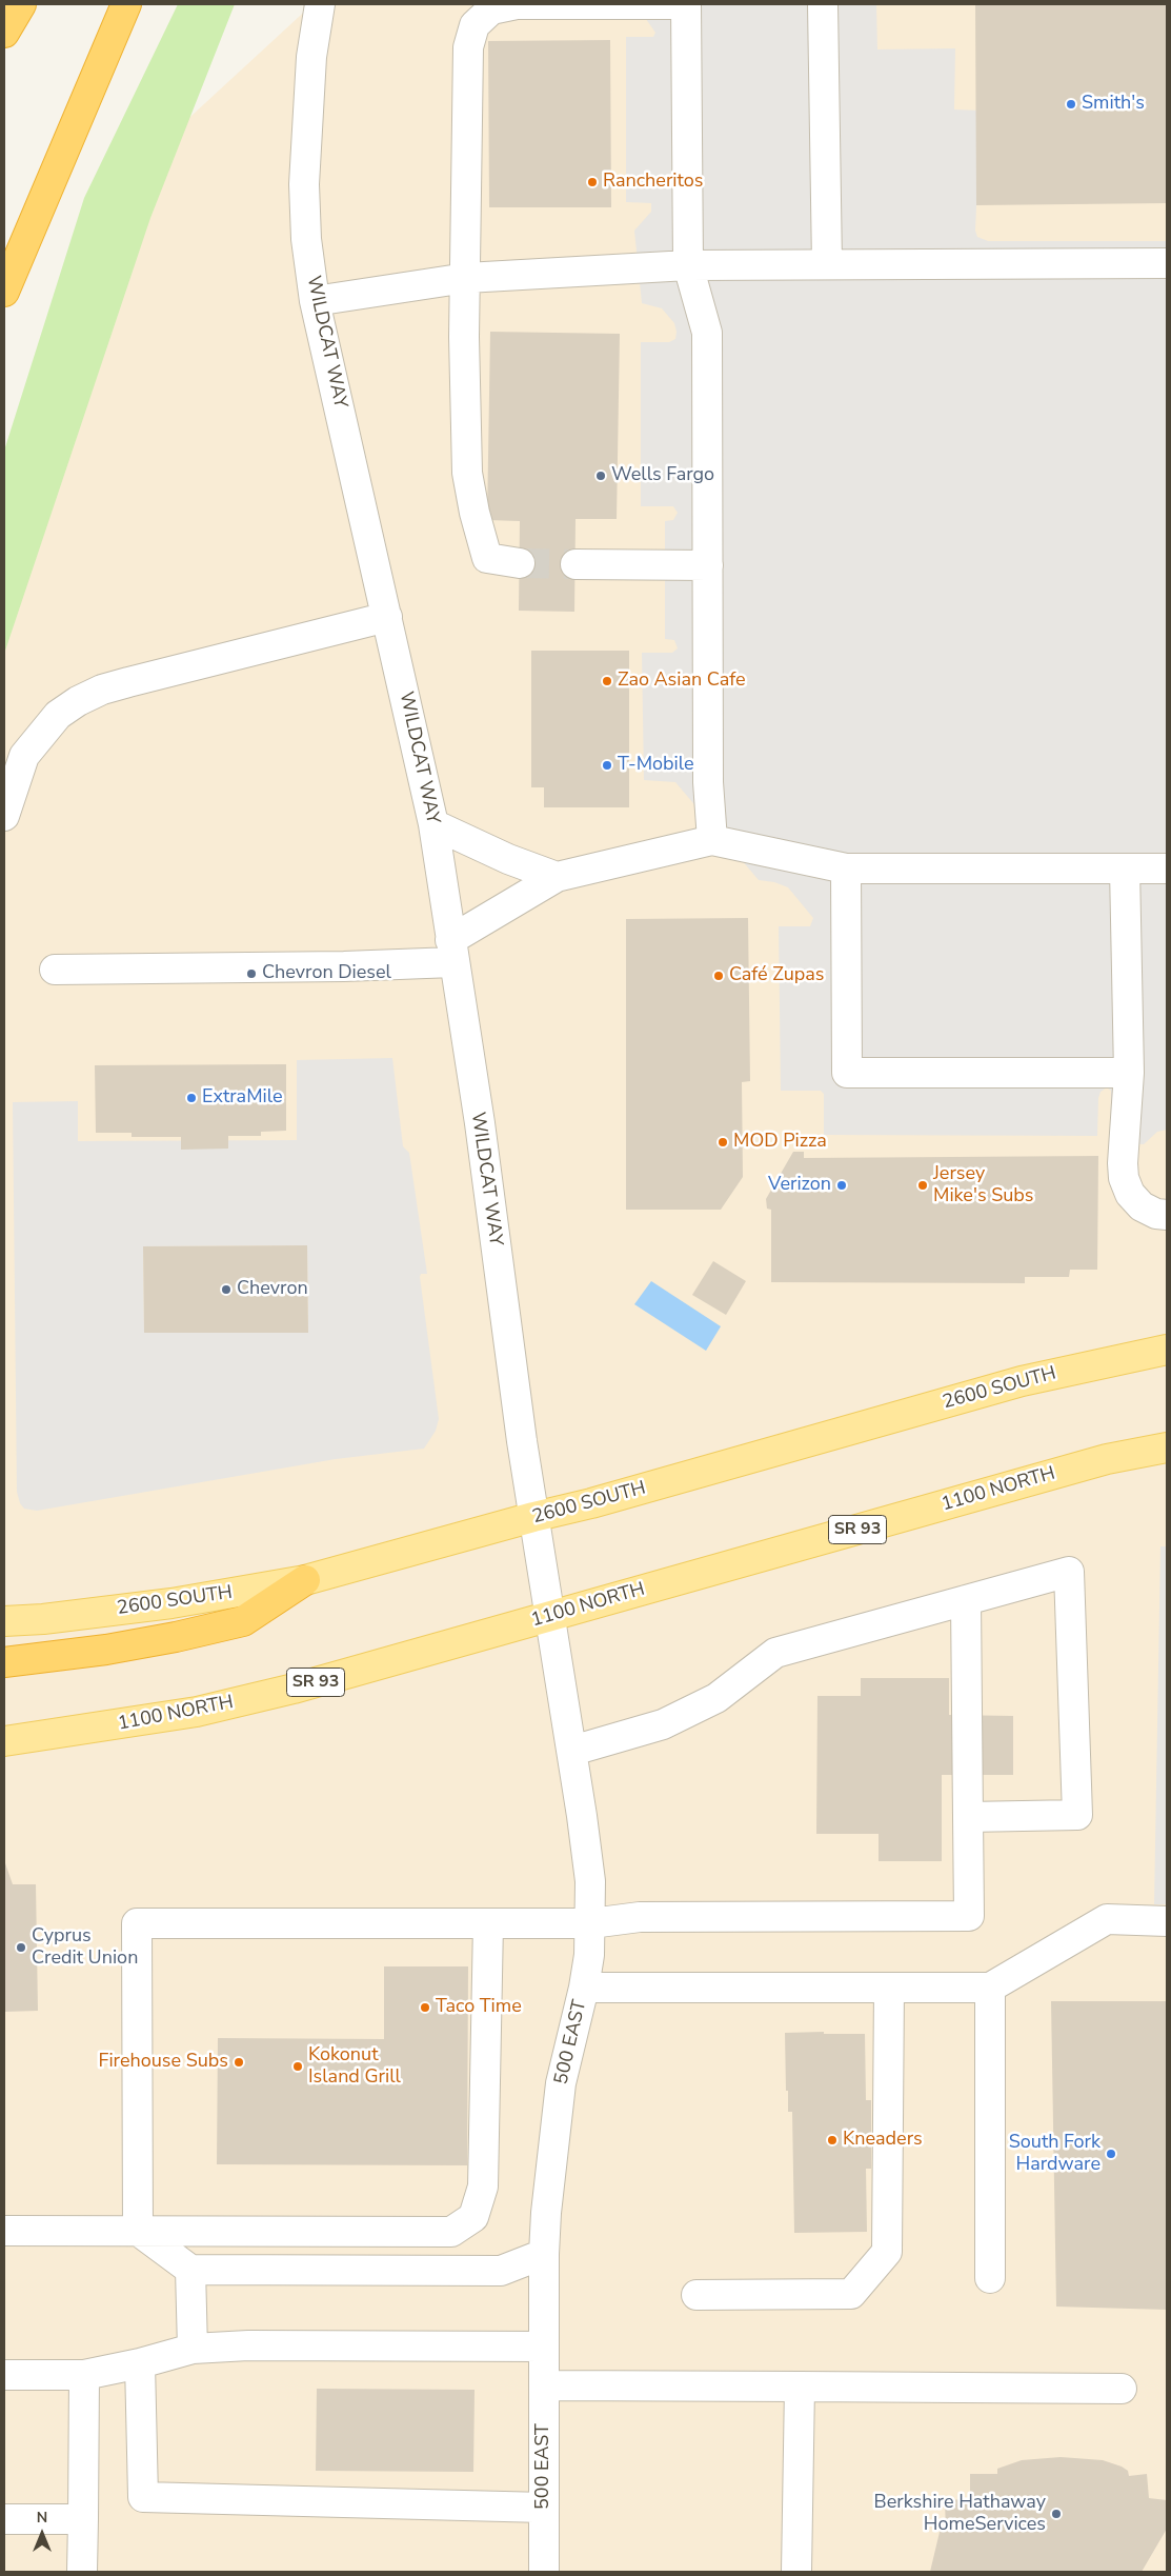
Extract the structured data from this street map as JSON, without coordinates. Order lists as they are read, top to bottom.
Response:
{
  "streets": {
    "main road": ["2600 SOUTH", "1100 NORTH", "SR 93"],
    "street": ["WILDCAT WAY", "500 EAST"]
  },
  "crossings": [
    ["WILDCAT WAY", "2600 SOUTH"],
    ["WILDCAT WAY", "500 EAST"],
    ["2600 SOUTH", "500 EAST"],
    ["1100 NORTH", "500 EAST"]
  ],
  "places": [
    "Smith's",
    "Rancheritos",
    "Wells Fargo",
    "Zao Asian Cafe",
    "T-Mobile",
    "Chevron Diesel",
    "Café Zupas",
    "ExtraMile",
    "MOD Pizza",
    "Verizon",
    "Jersey Mike's Subs",
    "Chevron",
    "Cyprus Credit Union",
    "Taco Time",
    "Firehouse Subs",
    "Kokonut Island Grill",
    "Kneaders",
    "South Fork Hardware",
    "Berkshire Hathaway HomeServices"
  ],
  "north": "top"
}
